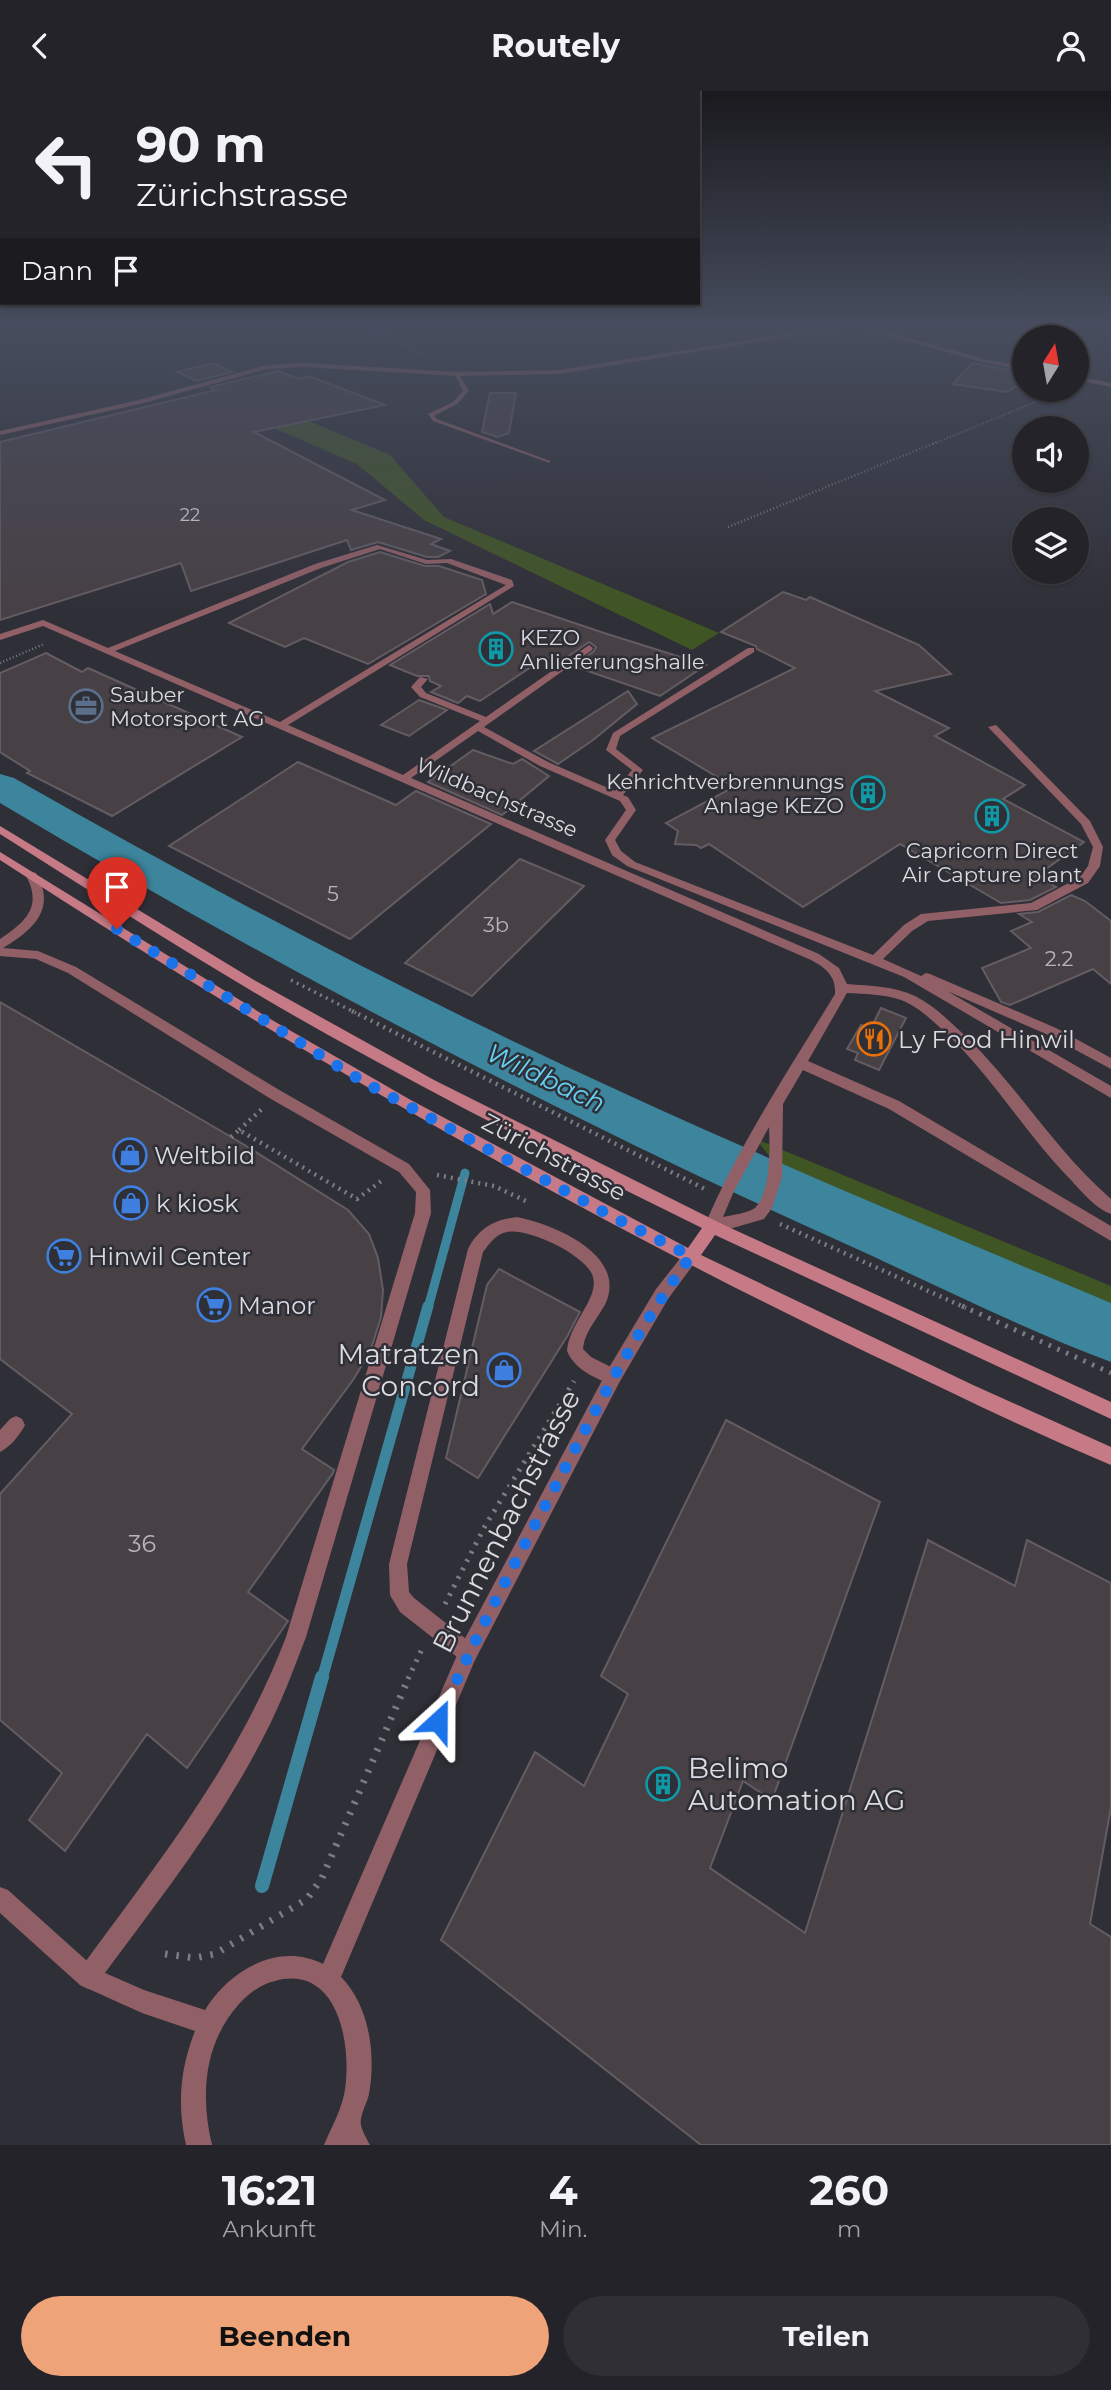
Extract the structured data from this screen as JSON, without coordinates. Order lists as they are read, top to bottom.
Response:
{
  "streets": {
    "main road": ["Zürichstrasse"],
    "street": ["Wildbachstrasse", "Brunnenbachstrasse"]
  },
  "crossings": [
    ["Zürichstrasse", "Brunnenbachstrasse"]
  ],
  "water": ["Wildbach"],
  "places": {
    "building": [
      "KEZO Anlieferungshalle",
      "Kehrichtverbrennungs Anlage KEZO",
      "Capricorn Direct Air Capture plant",
      "Belimo Automation AG"
    ],
    "office": ["Sauber Motorsport AG"],
    "restaurant": ["Ly Food Hinwil"],
    "shop": ["Weltbild", "k kiosk", "Matratzen Concord"],
    "supermarket": ["Hinwil Center", "Manor"]
  },
  "house_numbers": [
    "22",
    "5",
    "3b",
    "2.2",
    "36"
  ],
  "north": "top",
  "page": {
    "header": "Routely",
    "turn": ["90 m", "Zürichstrasse"],
    "then": "Dann",
    "eta": [
      "16:21",
      "Ankunft",
      "4",
      "Min.",
      "260",
      "m"
    ],
    "buttons": ["Beenden", "Teilen"]
  }
}
